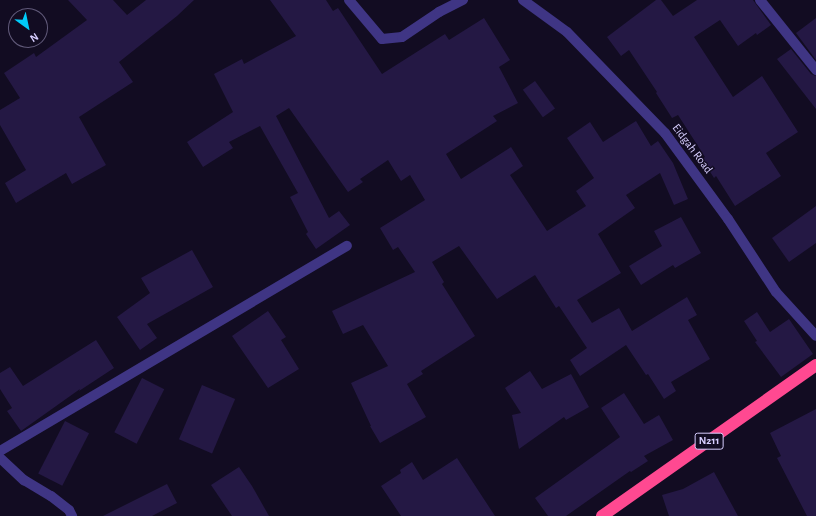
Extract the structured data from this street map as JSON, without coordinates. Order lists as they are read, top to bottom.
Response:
{
  "streets": {
    "highway": ["N211"],
    "street": ["Eidgah Road"]
  },
  "north": "bottom right"
}
